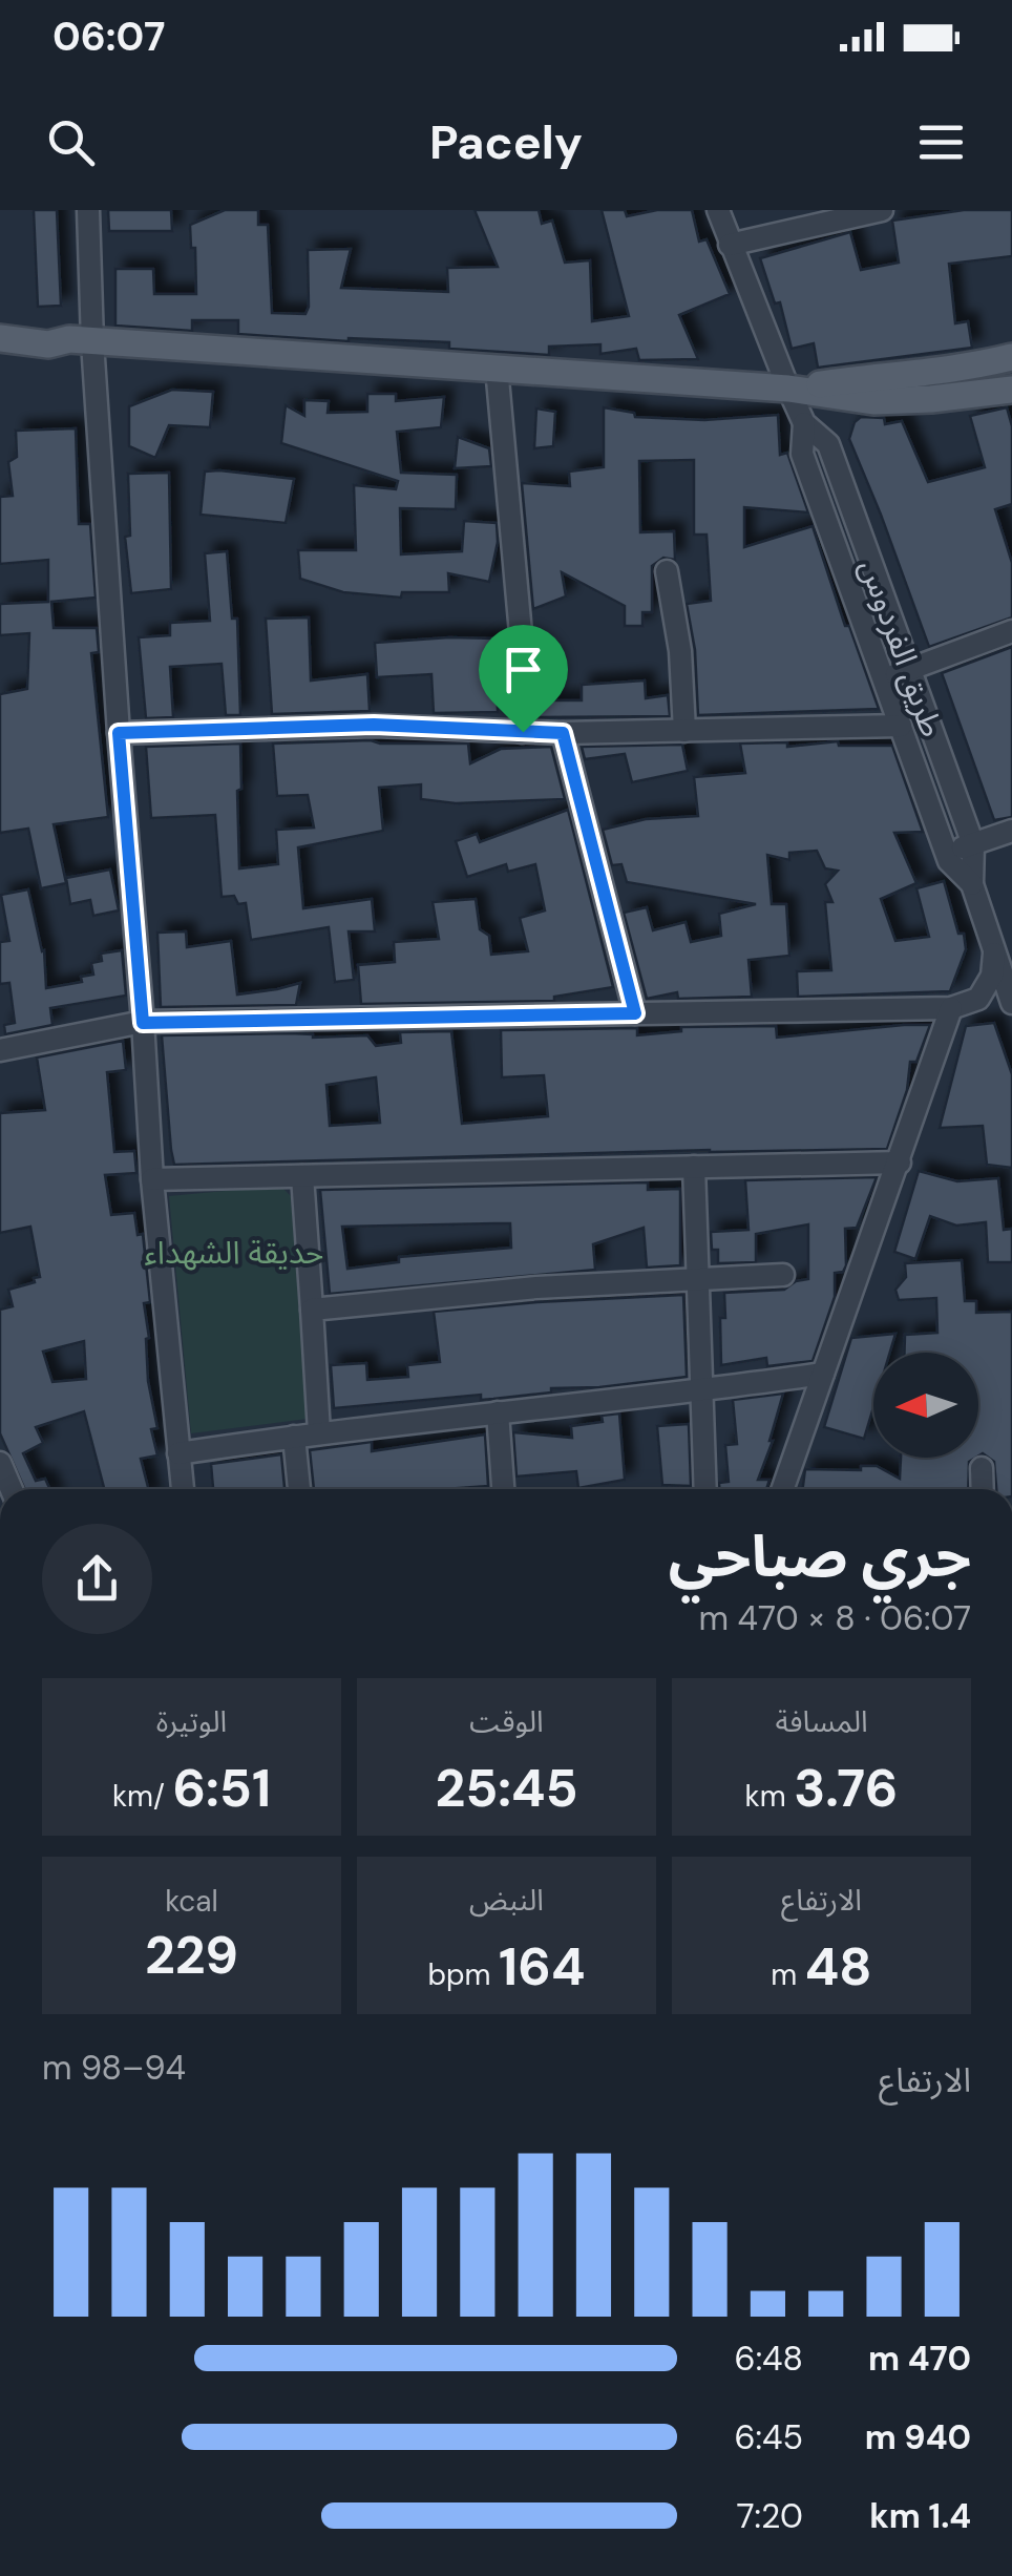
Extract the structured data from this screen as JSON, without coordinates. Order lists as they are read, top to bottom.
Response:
{
  "streets": {
    "street": ["طريق الفردوس"]
  },
  "parks": ["حديقة الشهداء"],
  "north": "left",
  "page": {
    "status": "06:07",
    "header": "Pacely",
    "heading": ["جري صباحي", "06:07 · 8 × 470 m"],
    "stats": [
      ["المسافة", "3.76 km"],
      ["الوقت", "25:45"],
      ["الوتيرة", "6:51 /km"],
      ["الارتفاع", "48 m"],
      ["النبض", "164 bpm"],
      ["kcal", "229"]
    ],
    "chart": ["الارتفاع", "94–98 m"],
    "list": [
      {
        "name": "470 m",
        "note": "6:48"
      },
      {
        "name": "940 m",
        "note": "6:45"
      },
      {
        "name": "1.4 km",
        "note": "7:20"
      }
    ]
  }
}
